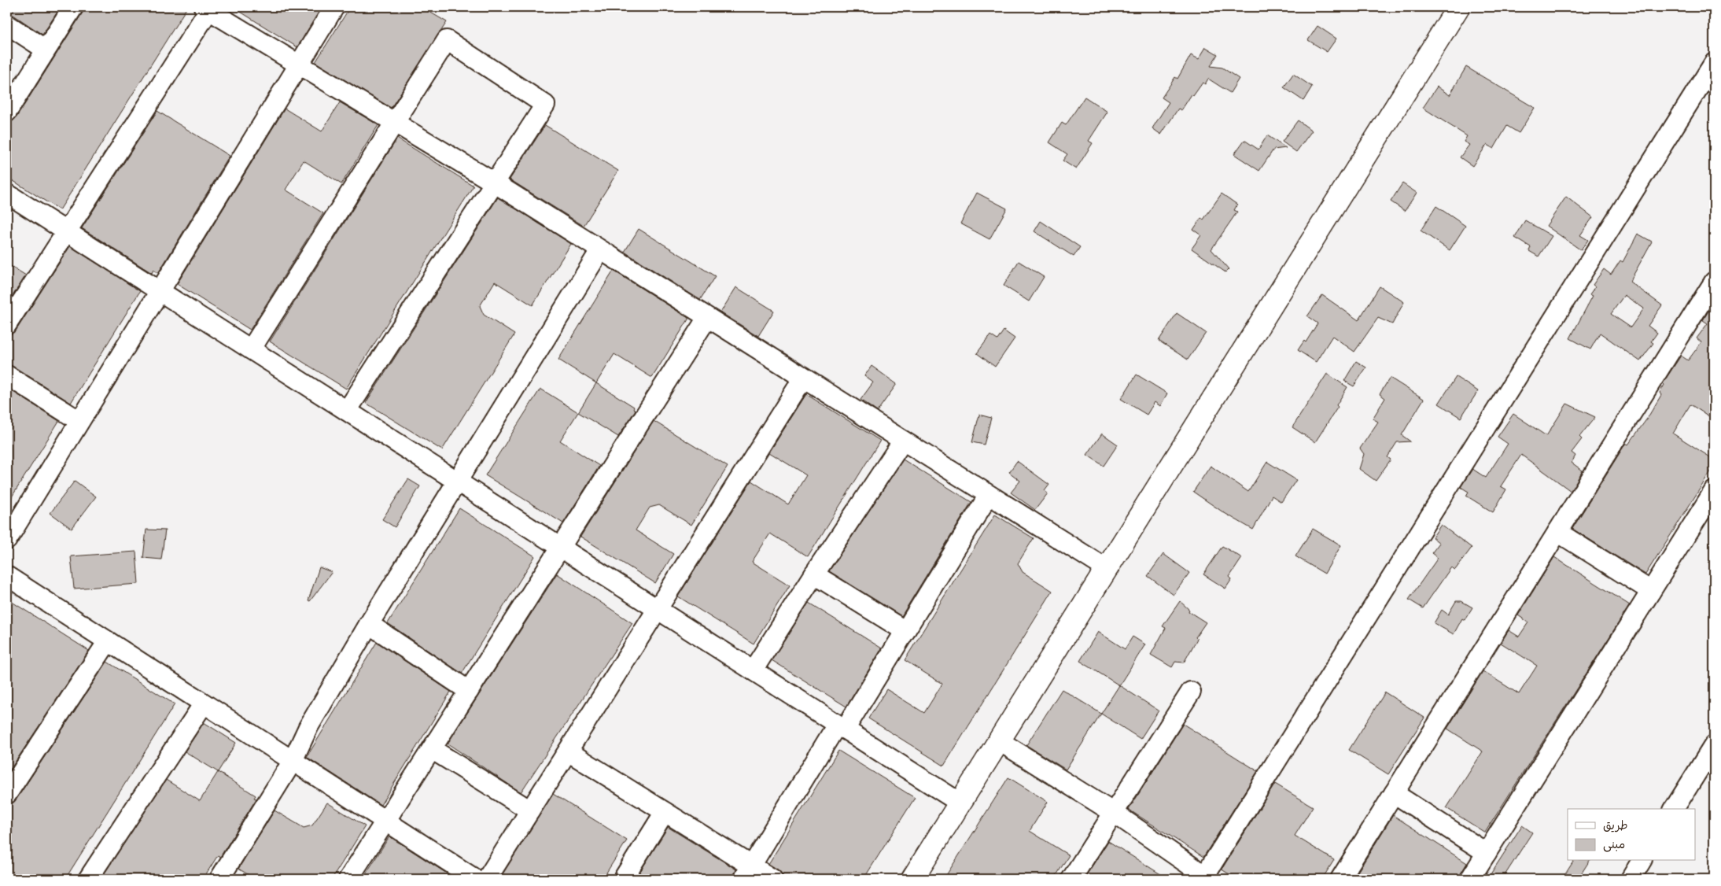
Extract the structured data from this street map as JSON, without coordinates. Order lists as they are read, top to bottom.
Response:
{
  "legend": ["طريق", "مبنى"]
}
